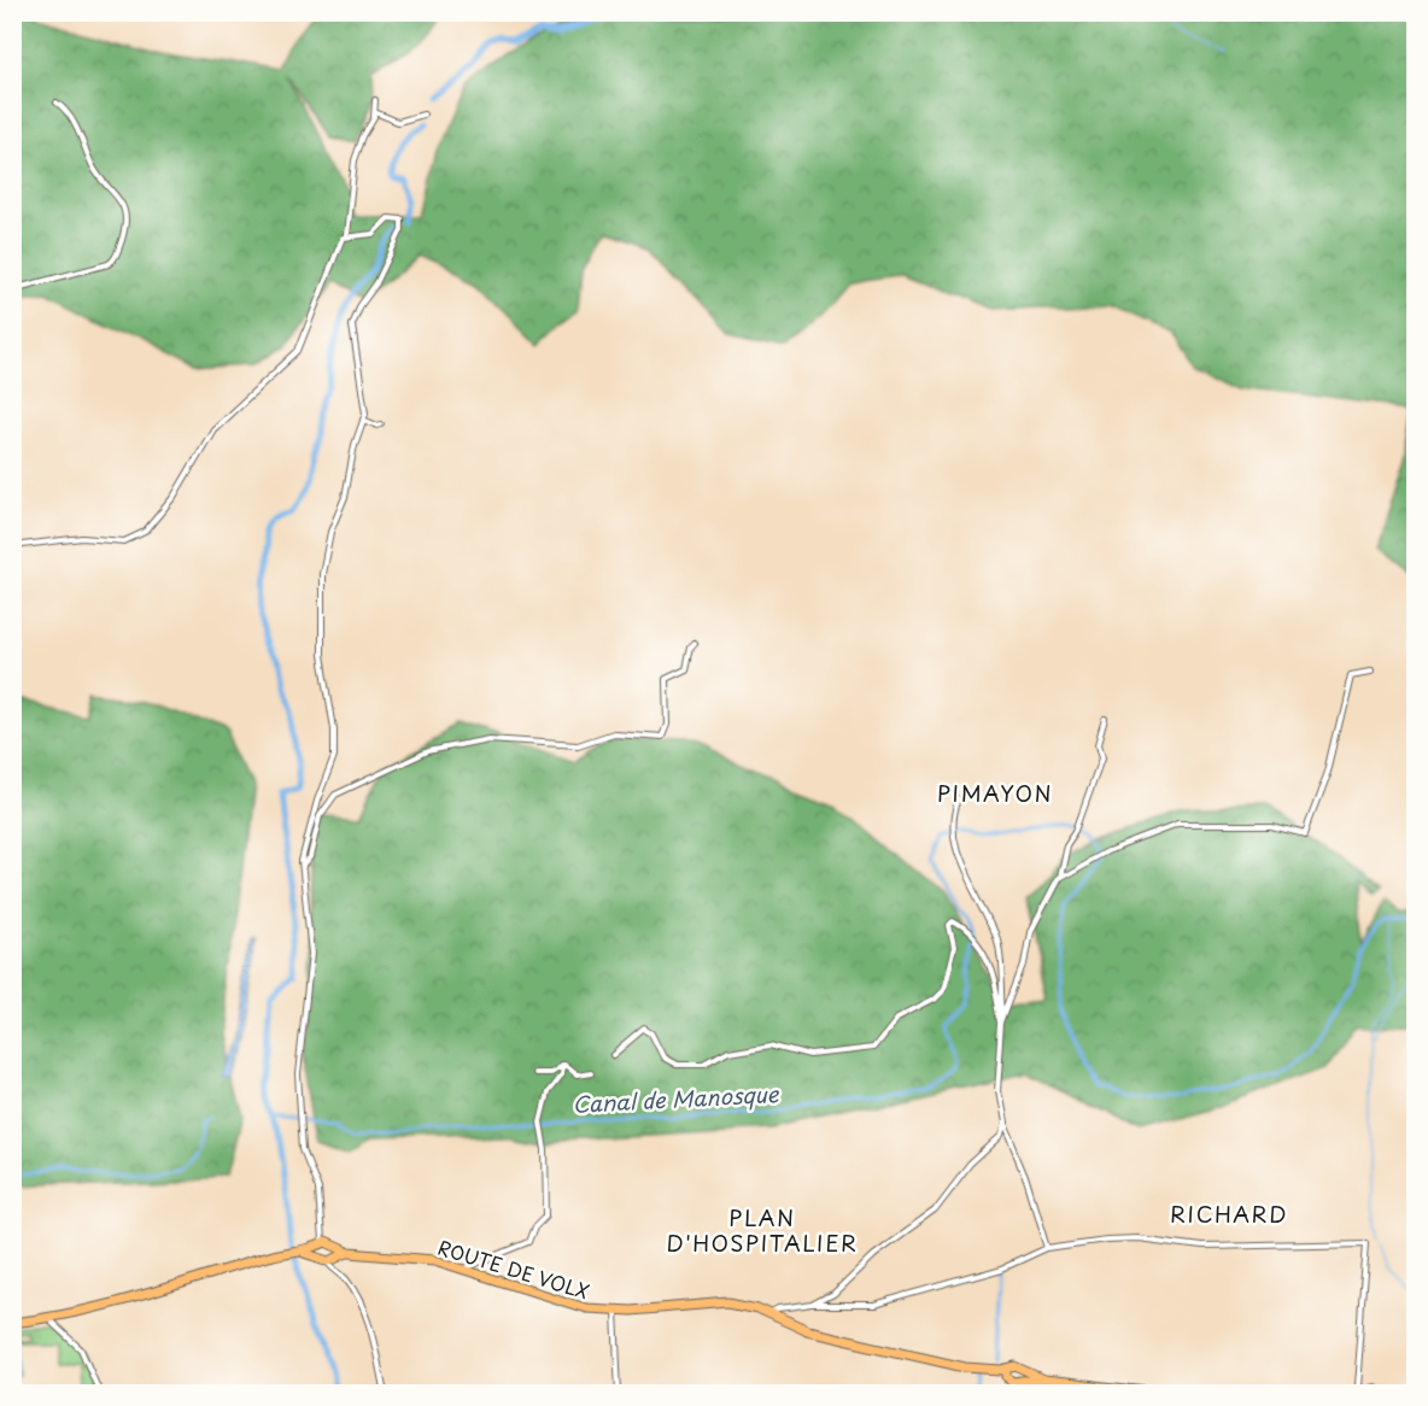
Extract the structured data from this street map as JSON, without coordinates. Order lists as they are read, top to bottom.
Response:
{
  "streets": {
    "main road": ["ROUTE DE VOLX"]
  },
  "districts": ["PIMAYON", "RICHARD", "PLAN D'HOSPITALIER"],
  "water": ["Canal de Manosque"]
}
